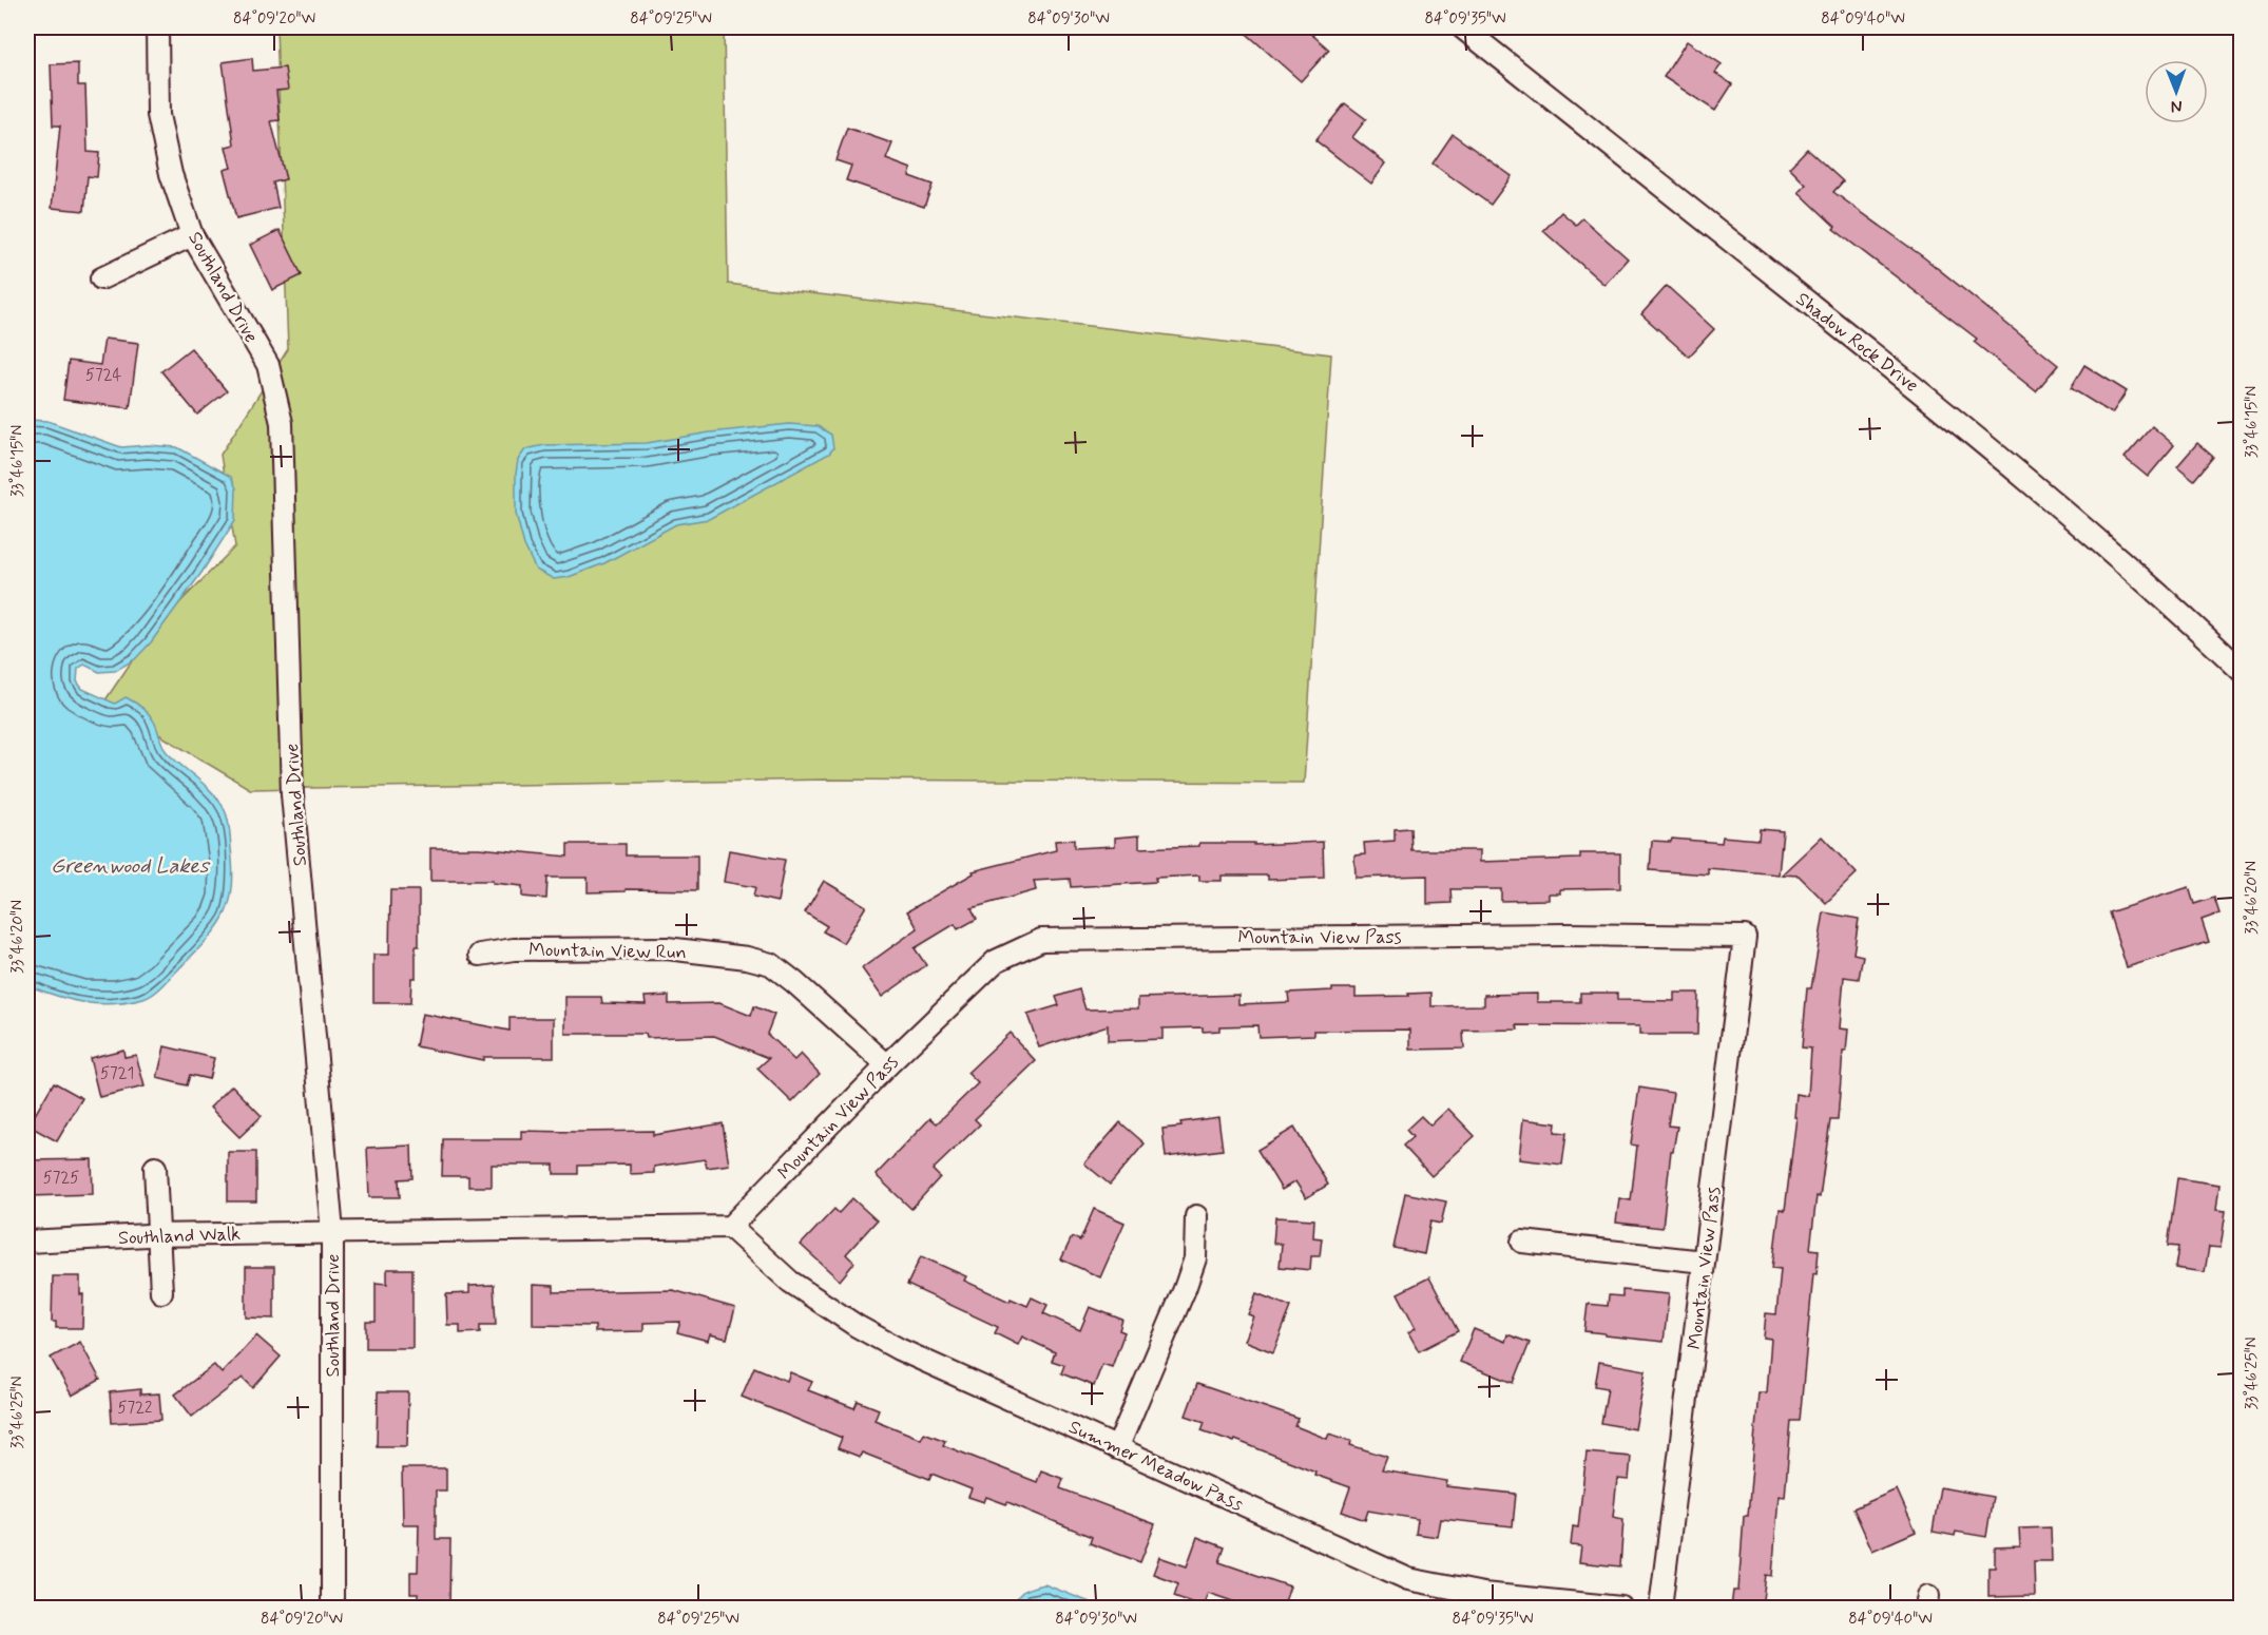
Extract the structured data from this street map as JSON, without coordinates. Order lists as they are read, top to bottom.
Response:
{
  "streets": {
    "street": [
      "Southland Drive",
      "Shadow Rock Drive",
      "Mountain View Pass",
      "Mountain View Run",
      "Southland Walk",
      "Summer Meadow Pass"
    ]
  },
  "crossings": [
    ["Southland Drive", "Southland Walk"],
    ["Mountain View Pass", "Mountain View Run"],
    ["Mountain View Pass", "Summer Meadow Pass"]
  ],
  "water": ["Greenwood Lakes"],
  "house_numbers": [
    "5724",
    "5721",
    "5725",
    "5722"
  ],
  "north": "bottom",
  "coordinates": [
    "84°09'20\"W",
    "84°09'25\"W",
    "84°09'30\"W",
    "84°09'35\"W",
    "84°09'40\"W",
    "33°46'15\"N",
    "33°46'20\"N",
    "33°46'25\"N"
  ]
}
